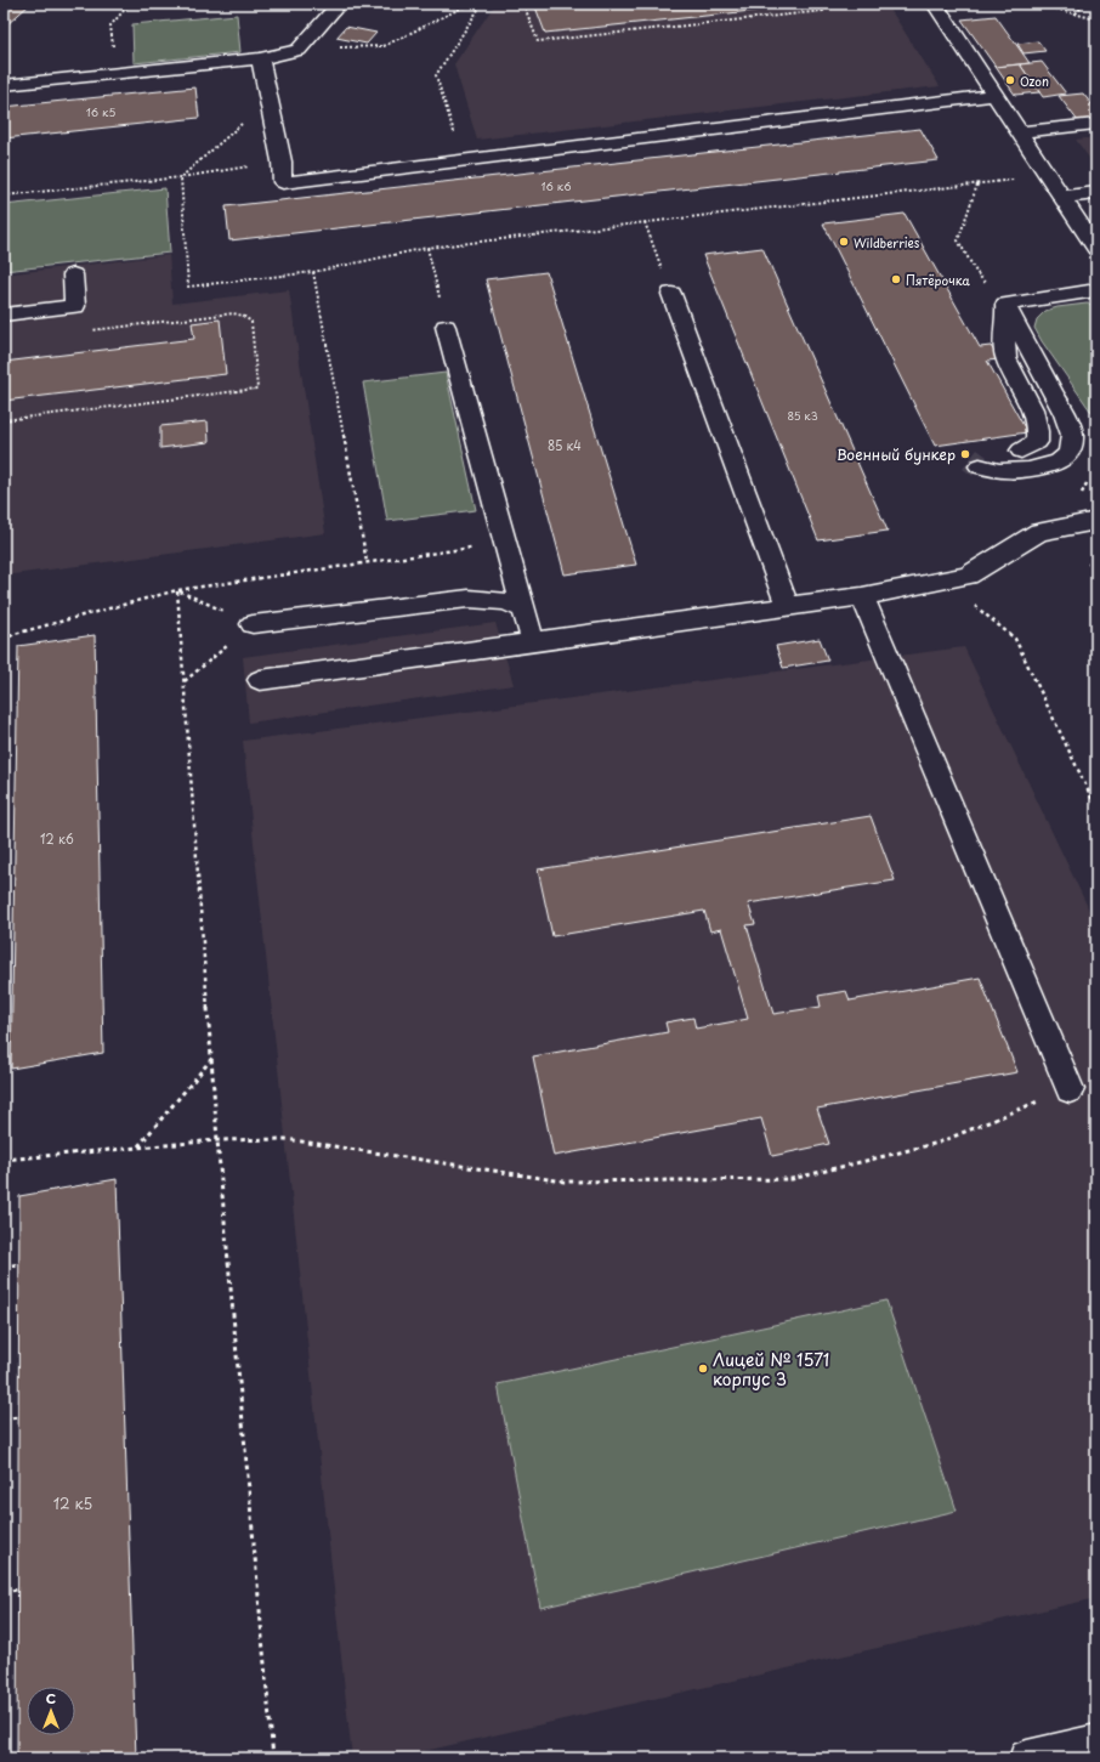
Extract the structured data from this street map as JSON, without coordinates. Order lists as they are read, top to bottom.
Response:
{
  "places": [
    "Ozon",
    "Wildberries",
    "Пятёрочка",
    "Военный бункер",
    "Лицей № 1571 корпус 3"
  ],
  "house_numbers": [
    "16 к5",
    "16 к6",
    "85 к3",
    "85 к4",
    "12 к6",
    "12 к5"
  ],
  "north": "top"
}
